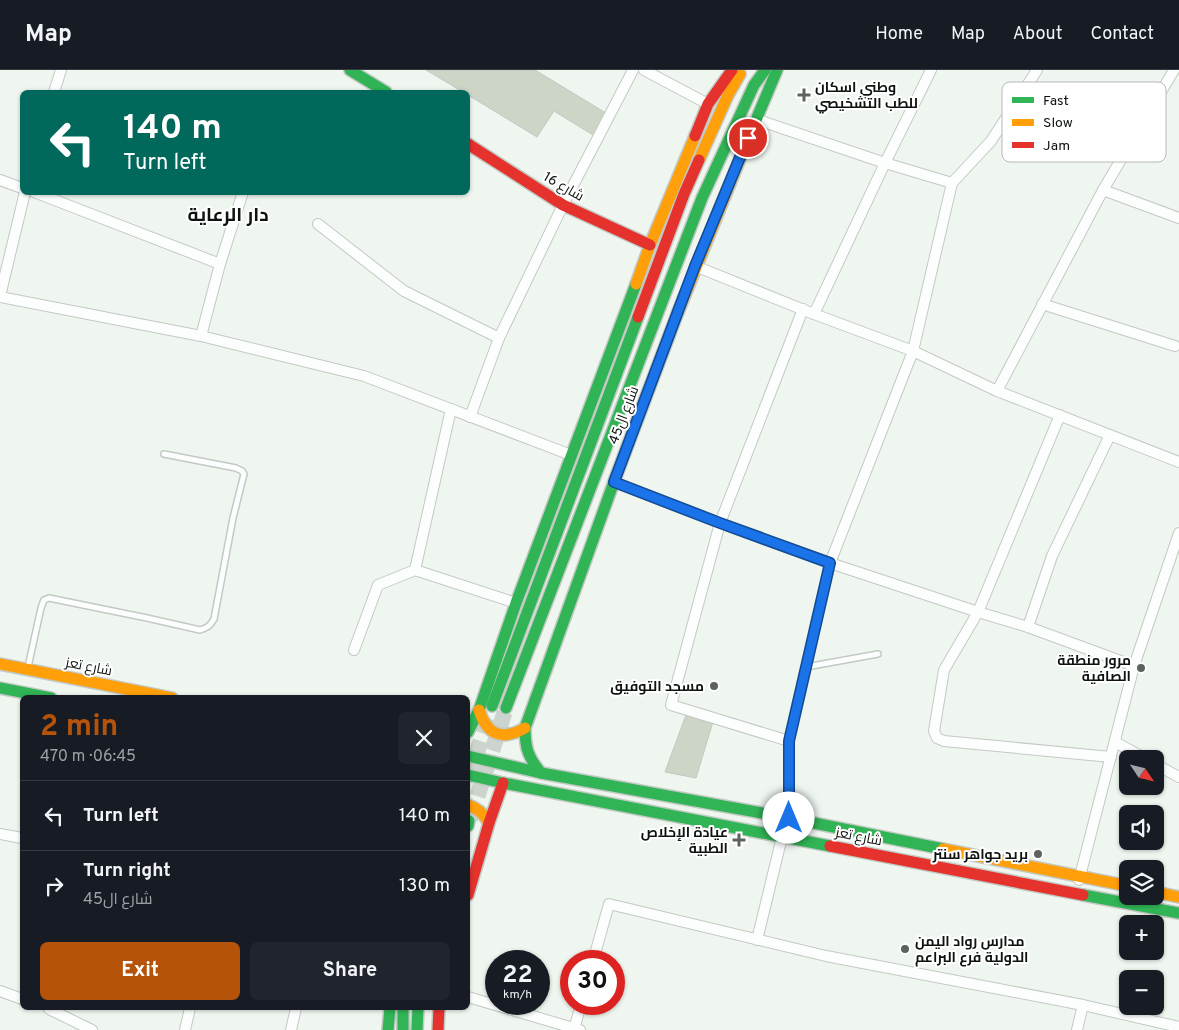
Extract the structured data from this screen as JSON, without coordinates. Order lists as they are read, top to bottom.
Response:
{
  "streets": {
    "main road": ["شارع 16", "شارع ال45", "شارع تعز"]
  },
  "crossings": [
    ["شارع ال45", "شارع تعز"]
  ],
  "districts": ["دار الرعاية"],
  "places": {
    "health": ["وطني اسكان للطب التشخيصي", "عيادة الإخلاص الطبية"],
    "other": [
      "مرور منطقة الصافية",
      "مسجد التوفيق",
      "بريد جواهر سنتر",
      "مدارس رواد اليمن الدولية فرع البراعم"
    ]
  },
  "legend": ["Fast", "Slow", "Jam"],
  "north": "bottom right",
  "page": {
    "header": "Map",
    "nav": [
      "Home",
      "Map",
      "About",
      "Contact"
    ],
    "turn": ["140 m", "Turn left"],
    "heading": ["2 min", "470 m · 06:45"],
    "map_buttons": ["+", "−"],
    "list": [
      {
        "name": "Turn left",
        "value": "140 m"
      },
      {
        "name": "Turn right",
        "note": "شارع ال45",
        "value": "130 m"
      }
    ],
    "buttons": ["Exit", "Share"],
    "speed": "22 km/h",
    "limit": "30"
  }
}
